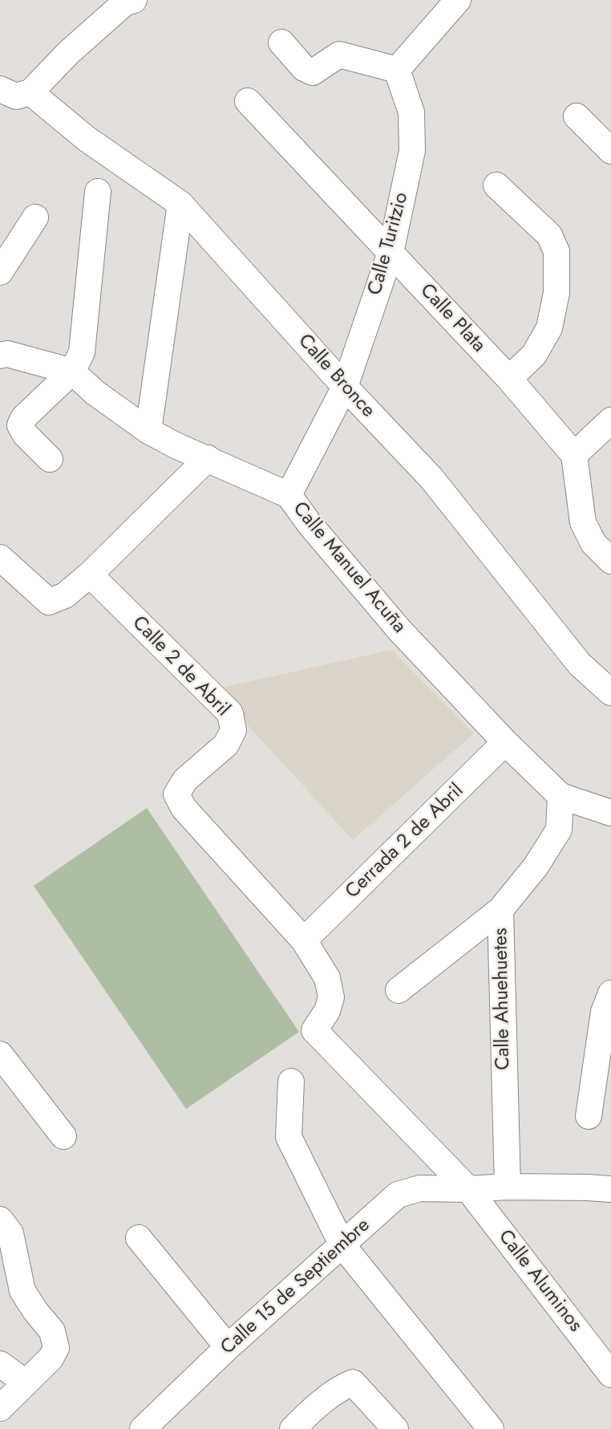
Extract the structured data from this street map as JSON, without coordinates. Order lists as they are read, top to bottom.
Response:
{
  "streets": {
    "street": [
      "Calle Turitzio",
      "Calle Plata",
      "Calle Bronce",
      "Calle Manuel Acuña",
      "Calle 2 de Abril",
      "Cerrada 2 de Abril",
      "Calle Ahuehuetes",
      "Calle Aluminos",
      "Calle 15 de Septiembre"
    ]
  },
  "crossings": [
    ["Calle Turitzio", "Calle Plata"],
    ["Calle Turitzio", "Calle Bronce"],
    ["Calle Turitzio", "Calle Manuel Acuña"],
    ["Calle Manuel Acuña", "Cerrada 2 de Abril"],
    ["Calle Manuel Acuña", "Calle Ahuehuetes"],
    ["Calle 2 de Abril", "Cerrada 2 de Abril"],
    ["Calle 2 de Abril", "Calle Aluminos"],
    ["Cerrada 2 de Abril", "Calle Aluminos"],
    ["Calle Ahuehuetes", "Calle 15 de Septiembre"],
    ["Calle Aluminos", "Calle 15 de Septiembre"]
  ]
}
